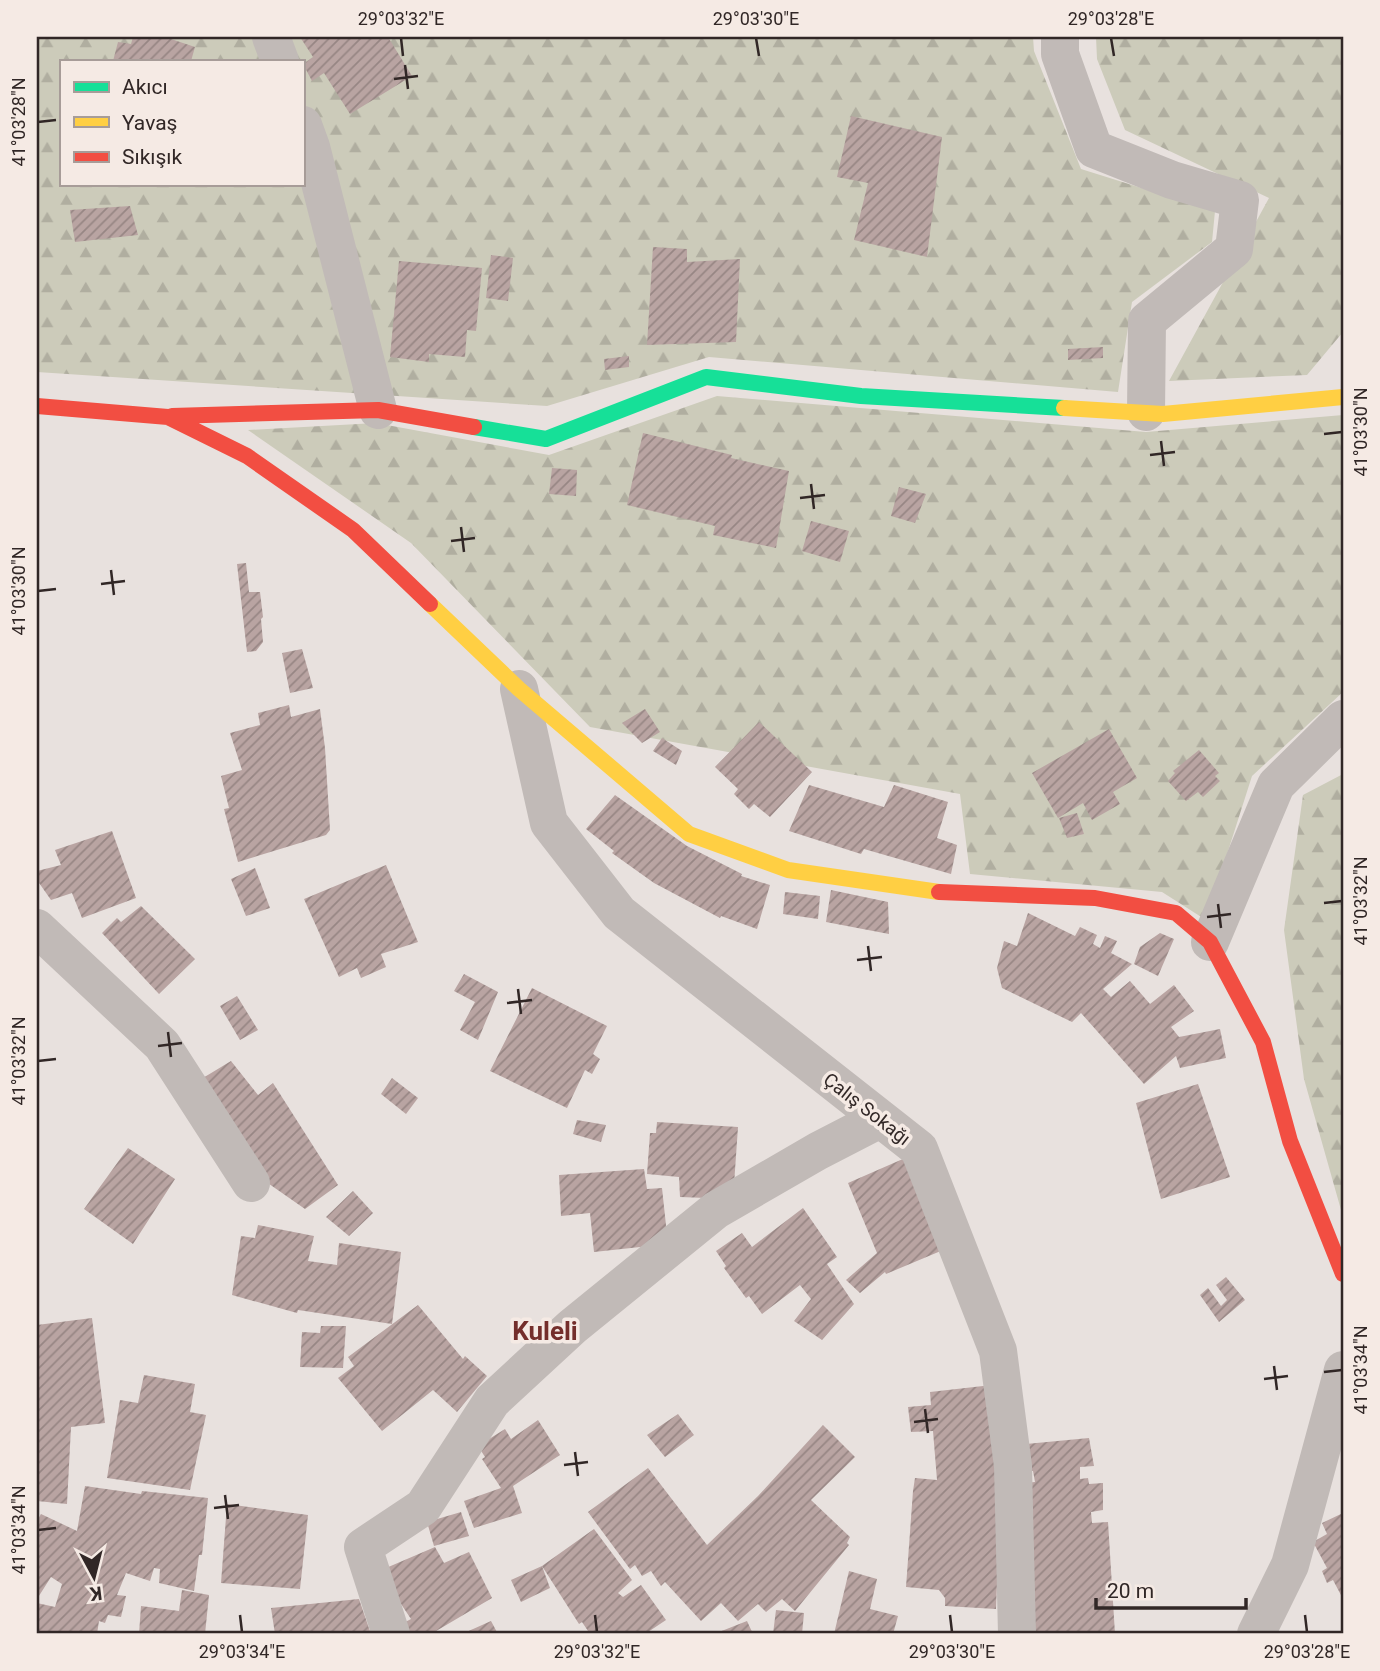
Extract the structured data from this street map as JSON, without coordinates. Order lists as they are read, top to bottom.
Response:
{
  "streets": {
    "street": ["Çalış Sokağı"]
  },
  "districts": ["Kuleli"],
  "legend": ["Akıcı", "Yavaş", "Sıkışık"],
  "scale_bar": "20 m",
  "north": "bottom",
  "coordinates": [
    "29°03'32\"E",
    "29°03'30\"E",
    "29°03'28\"E",
    "41°03'28\"N",
    "41°03'30\"N",
    "41°03'32\"N",
    "41°03'34\"N",
    "29°03'34\"E"
  ]
}
